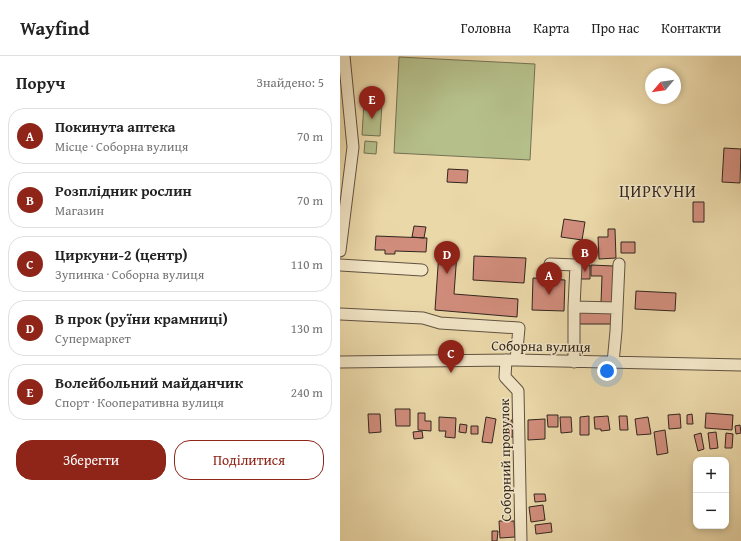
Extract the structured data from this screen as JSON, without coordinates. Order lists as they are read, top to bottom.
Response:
{
  "streets": {
    "street": ["Соборна вулиця", "Соборний провулок"]
  },
  "crossings": [
    ["Соборна вулиця", "Соборний провулок"]
  ],
  "districts": ["ЦИРКУНИ"],
  "north": "bottom left",
  "page": {
    "header": "Wayfind",
    "nav": [
      "Головна",
      "Карта",
      "Про нас",
      "Контакти"
    ],
    "heading": ["Поруч", "Знайдено: 5"],
    "pins": [
      "E",
      "B",
      "D",
      "A",
      "C"
    ],
    "list": [
      {
        "mark": "A",
        "name": "Покинута аптека",
        "note": "Місце · Соборна вулиця",
        "value": "70 m"
      },
      {
        "mark": "B",
        "name": "Розплідник рослин",
        "note": "Магазин",
        "value": "70 m"
      },
      {
        "mark": "C",
        "name": "Циркуни-2 (центр)",
        "note": "Зупинка · Соборна вулиця",
        "value": "110 m"
      },
      {
        "mark": "D",
        "name": "В прок (руїни крамниці)",
        "note": "Супермаркет",
        "value": "130 m"
      },
      {
        "mark": "E",
        "name": "Волейбольний майданчик",
        "note": "Спорт · Кооперативна вулиця",
        "value": "240 m"
      }
    ],
    "buttons": ["Зберегти", "Поділитися"],
    "map_buttons": ["+", "−"]
  }
}
